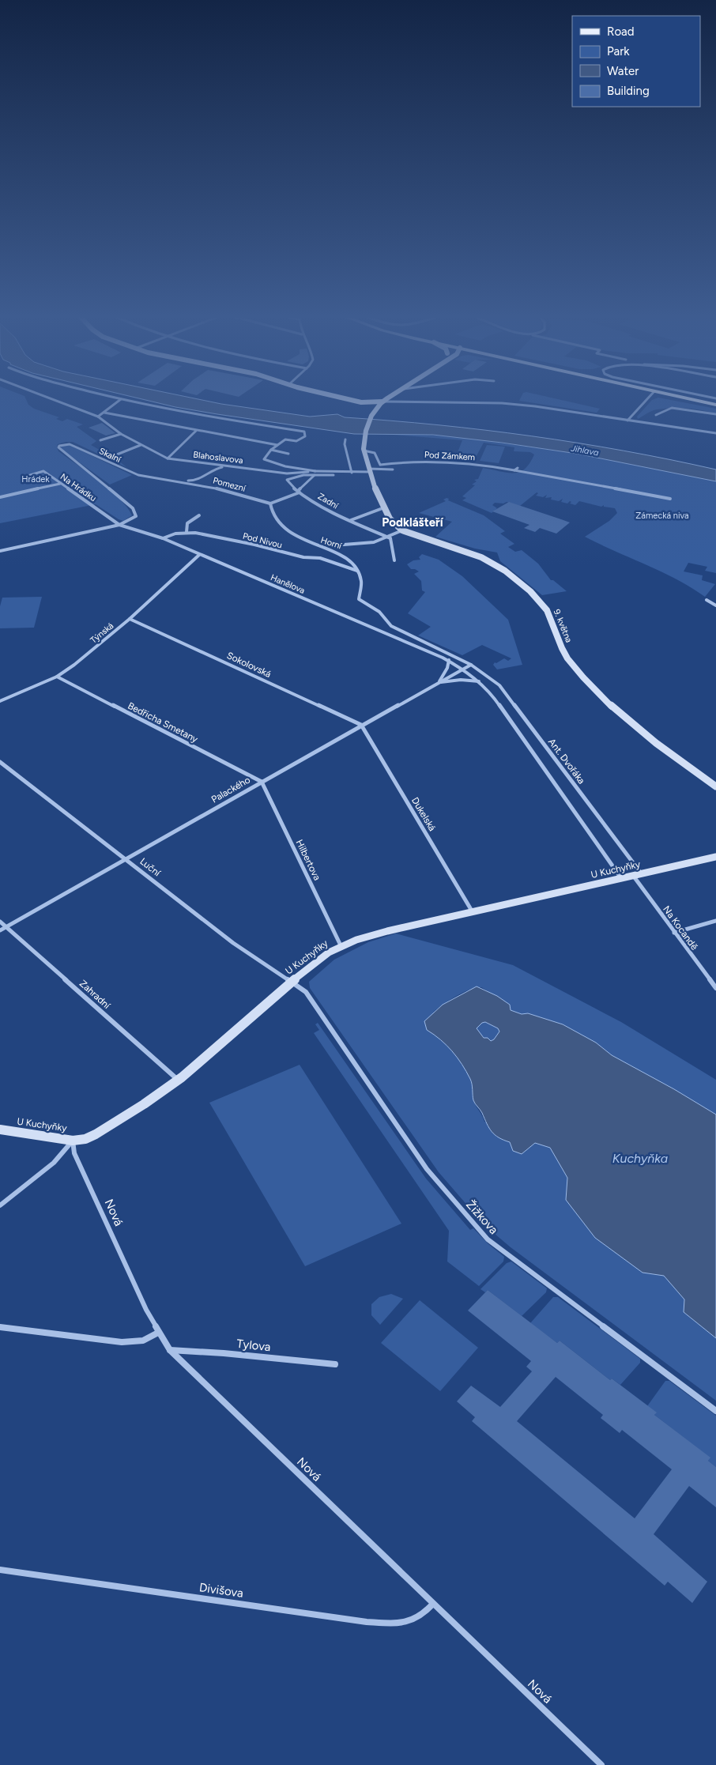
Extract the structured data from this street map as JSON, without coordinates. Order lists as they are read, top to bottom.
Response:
{
  "streets": {
    "main road": ["9. května", "U Kuchyňky"],
    "street": [
      "Skalní",
      "Pod Zámkem",
      "Blahoslavova",
      "Pomezní",
      "Na Hrádku",
      "Zadní",
      "Pod Nivou",
      "Horní",
      "Hanělova",
      "Týnská",
      "Sokolovská",
      "Bedřicha Smetany",
      "Ant. Dvořáka",
      "Palackého",
      "Dukelská",
      "Hilbertova",
      "Luční",
      "Na Kocandě",
      "Zahradní",
      "Nová",
      "Žižkova",
      "Tylova",
      "Divišova"
    ]
  },
  "crossings": [
    ["Skalní", "Blahoslavova"],
    ["Skalní", "Pomezní"],
    ["Skalní", "Na Hrádku"],
    ["Skalní", "Hanělova"],
    ["Pod Zámkem", "Blahoslavova"],
    ["Blahoslavova", "9. května"],
    ["Pomezní", "Horní"],
    ["Na Hrádku", "Hanělova"],
    ["Zadní", "Horní"],
    ["Pod Nivou", "Horní"],
    ["Pod Nivou", "Hanělova"],
    ["Horní", "9. května"],
    ["Hanělova", "Týnská"],
    ["Hanělova", "Palackého"],
    ["Týnská", "Sokolovská"],
    ["Týnská", "Bedřicha Smetany"],
    ["Sokolovská", "Palackého"],
    ["Sokolovská", "Dukelská"],
    ["Bedřicha Smetany", "Palackého"],
    ["Bedřicha Smetany", "Hilbertova"],
    ["Ant. Dvořáka", "Palackého"],
    ["Ant. Dvořáka", "U Kuchyňky"],
    ["Ant. Dvořáka", "Na Kocandě"],
    ["Palackého", "Dukelská"],
    ["Palackého", "Hilbertova"],
    ["Palackého", "Luční"],
    ["Palackého", "Zahradní"],
    ["Dukelská", "U Kuchyňky"],
    ["Hilbertova", "U Kuchyňky"],
    ["Luční", "U Kuchyňky"],
    ["Luční", "Žižkova"],
    ["U Kuchyňky", "Na Kocandě"],
    ["U Kuchyňky", "Zahradní"],
    ["U Kuchyňky", "Nová"],
    ["U Kuchyňky", "Žižkova"],
    ["Nová", "Tylova"],
    ["Nová", "Divišova"]
  ],
  "districts": ["Podklášteří"],
  "water": ["Jihlava", "Kuchyňka"],
  "parks": ["Hrádek", "Zámecká niva"],
  "legend": [
    "Road",
    "Park",
    "Water",
    "Building"
  ]
}
